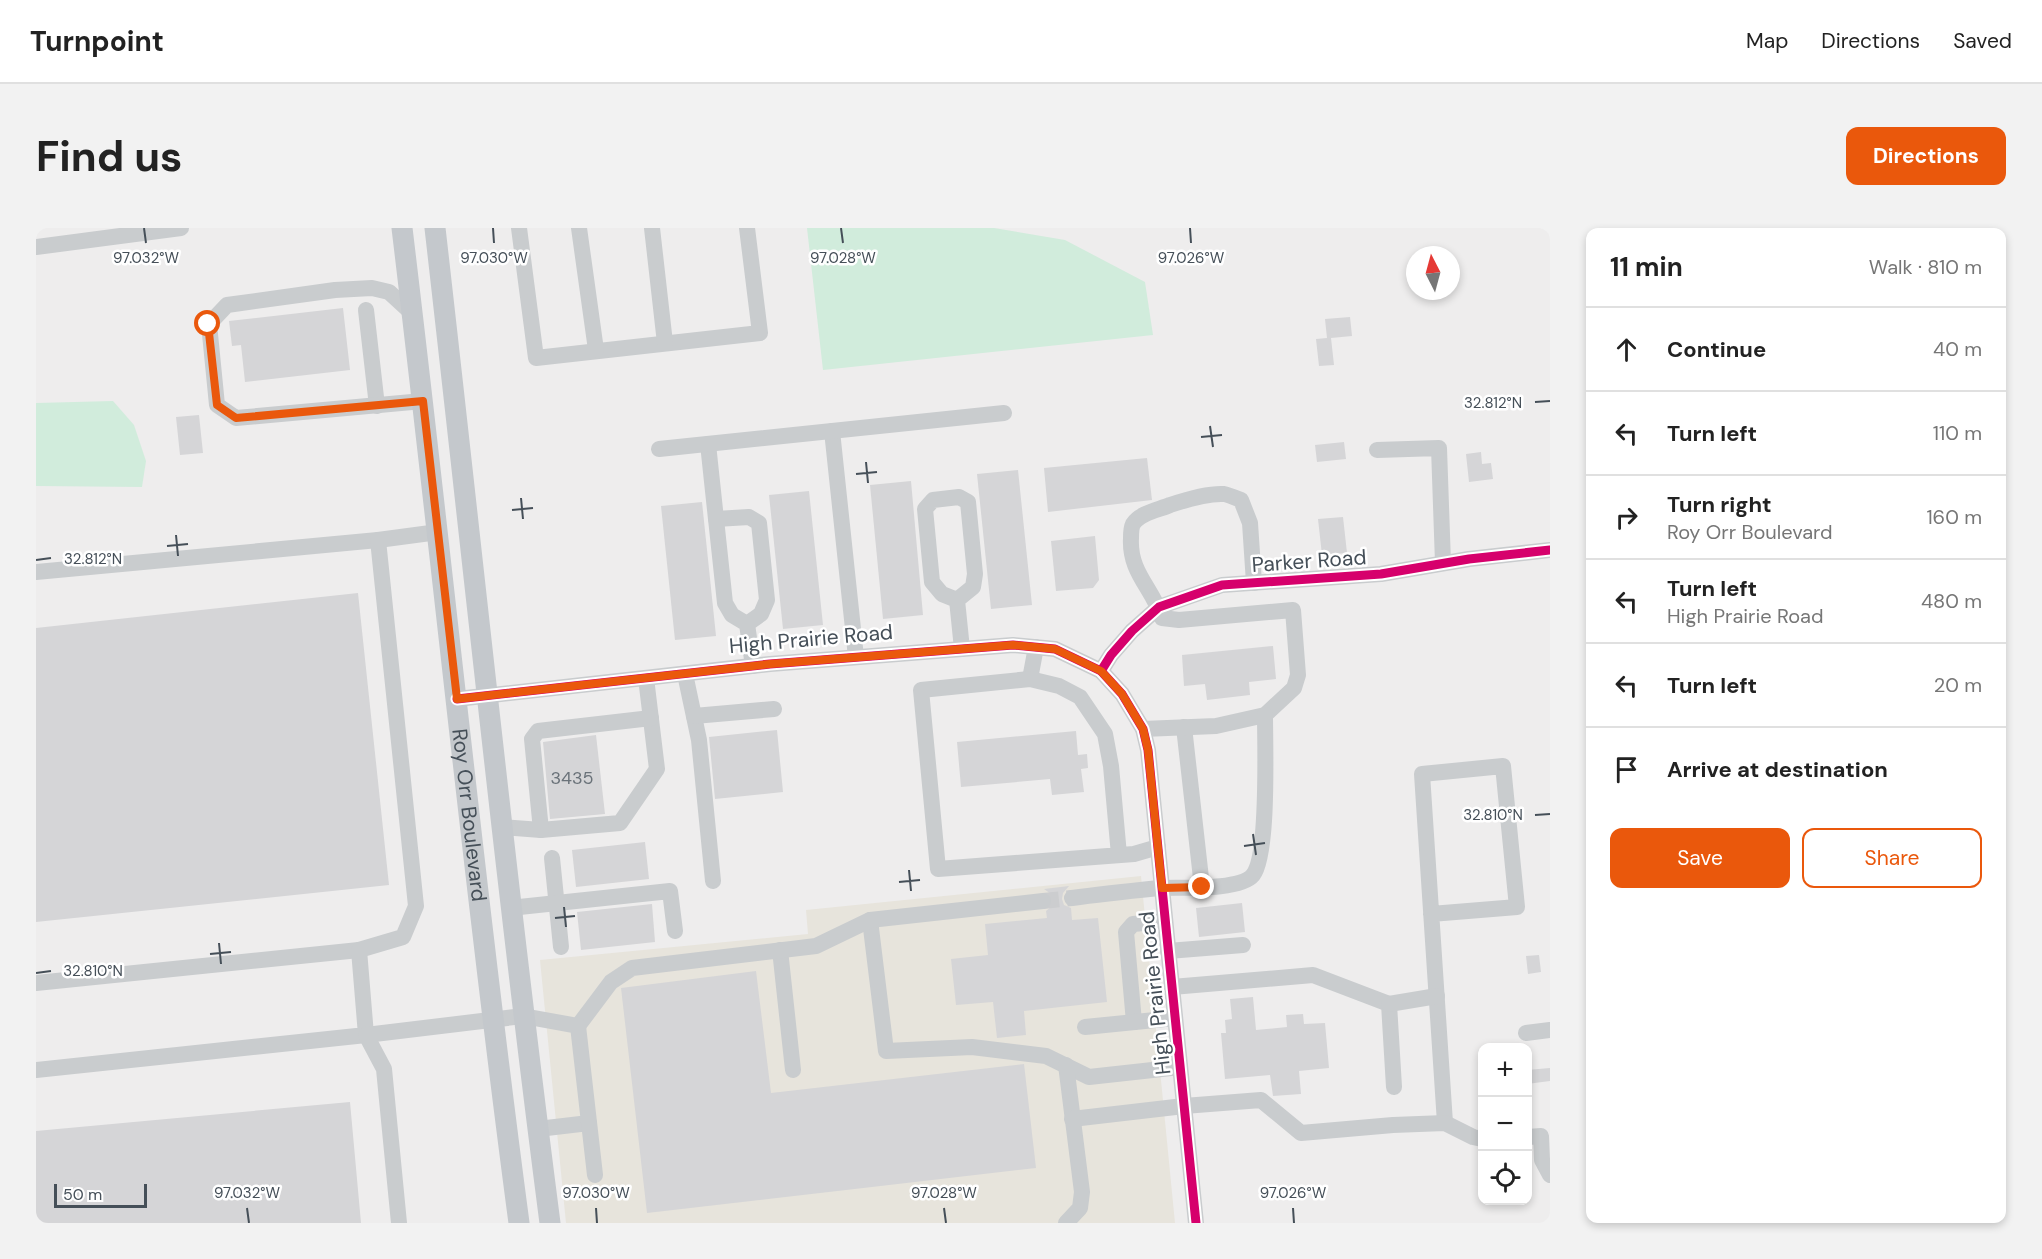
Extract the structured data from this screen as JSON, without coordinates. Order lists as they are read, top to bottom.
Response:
{
  "streets": {
    "main road": ["Roy Orr Boulevard"],
    "street": ["Parker Road", "High Prairie Road"]
  },
  "crossings": [
    ["Parker Road", "High Prairie Road"],
    ["High Prairie Road", "Roy Orr Boulevard"]
  ],
  "house_numbers": ["3435"],
  "scale_bar": "50 m",
  "north": "top",
  "page": {
    "header": "Turnpoint",
    "nav": ["Map", "Directions", "Saved"],
    "buttons": [
      "Directions",
      ["Save", "Share"]
    ],
    "title": "Find us",
    "heading": ["11 min", "Walk · 810 m"],
    "list": [
      ["Continue", "40 m"],
      ["Turn left", "110 m"],
      ["Turn right", "Roy Orr Boulevard", "160 m"],
      ["Turn left", "High Prairie Road", "480 m"],
      ["Turn left", "20 m"],
      "Arrive at destination"
    ],
    "map_buttons": ["+", "−"],
    "scale": "50 m"
  },
  "coordinates": [
    "97.032°W",
    "97.030°W",
    "97.028°W",
    "97.026°W",
    "32.812°N",
    "32.810°N"
  ]
}
